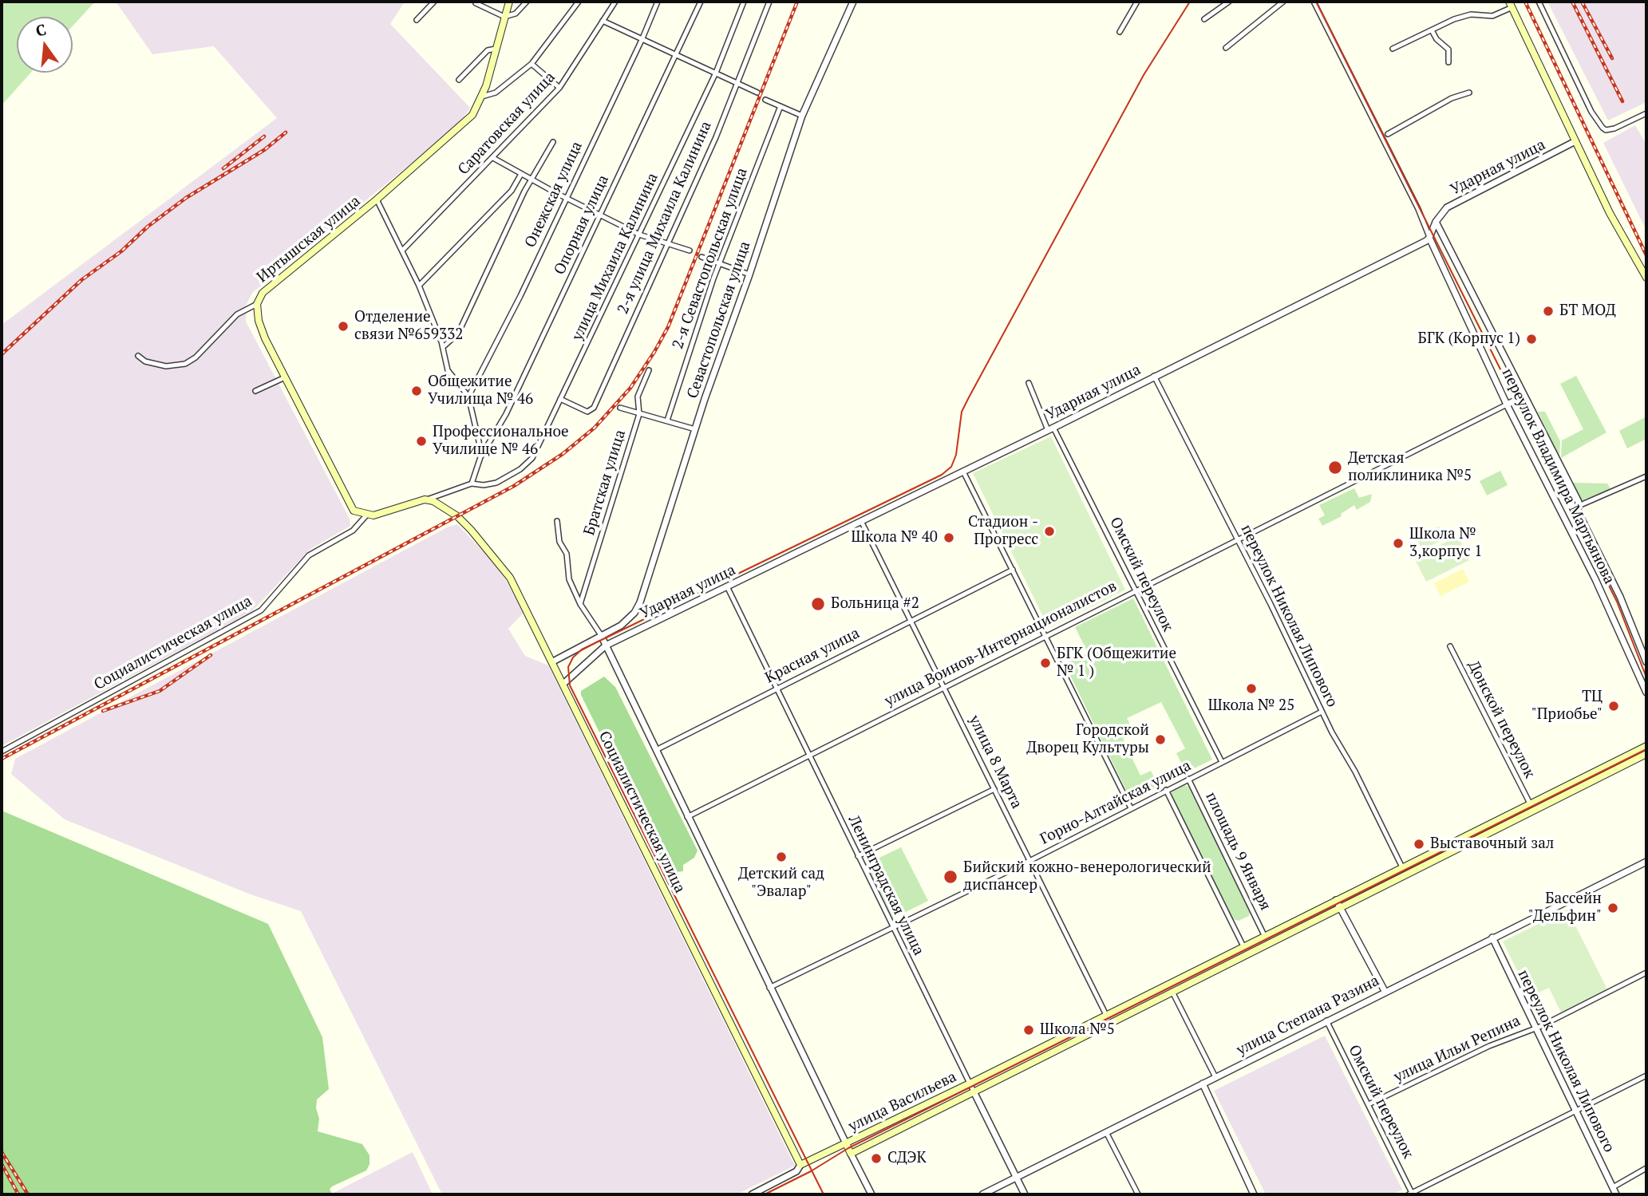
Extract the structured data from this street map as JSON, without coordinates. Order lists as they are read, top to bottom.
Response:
{
  "streets": {
    "main road": ["Иртышская улица", "Социалистическая улица", "улица Васильева"],
    "street": [
      "Саратовская улица",
      "Ударная улица",
      "Онежская улица",
      "2-я улица Михаила Калинина",
      "Опорная улица",
      "улица Михаила Калинина",
      "2-я Севастопольская улица",
      "Севастопольская улица",
      "переулок Владимира Мартьянова",
      "Братская улица",
      "Омский переулок",
      "переулок Николая Липового",
      "улица Воинов-Интернационалистов",
      "Красная улица",
      "Донской переулок",
      "улица 8 Марта",
      "Горно-Алтайская улица",
      "площадь 9 Января",
      "Ленинградская улица",
      "улица Степана Разина",
      "улица Ильи Репина"
    ]
  },
  "crossings": [
    ["Ударная улица", "переулок Владимира Мартьянова"],
    ["Ударная улица", "Омский переулок"],
    ["Ударная улица", "переулок Николая Липового"],
    ["Ударная улица", "Социалистическая улица"],
    ["Ударная улица", "улица 8 Марта"],
    ["Ударная улица", "Ленинградская улица"],
    ["2-я улица Михаила Калинина", "улица Михаила Калинина"],
    ["улица Михаила Калинина", "Социалистическая улица"],
    ["Севастопольская улица", "Социалистическая улица"],
    ["переулок Владимира Мартьянова", "улица Воинов-Интернационалистов"],
    ["Омский переулок", "улица Воинов-Интернационалистов"],
    ["Омский переулок", "Горно-Алтайская улица"],
    ["Омский переулок", "улица Степана Разина"],
    ["Омский переулок", "улица Ильи Репина"],
    ["переулок Николая Липового", "улица Воинов-Интернационалистов"],
    ["переулок Николая Липового", "Горно-Алтайская улица"],
    ["переулок Николая Липового", "улица Степана Разина"],
    ["переулок Николая Липового", "улица Ильи Репина"],
    ["переулок Николая Липового", "улица Васильева"],
    ["Социалистическая улица", "улица Васильева"],
    ["улица Воинов-Интернационалистов", "улица 8 Марта"],
    ["улица Воинов-Интернационалистов", "Ленинградская улица"],
    ["Красная улица", "улица 8 Марта"],
    ["Красная улица", "Ленинградская улица"],
    ["Донской переулок", "улица Васильева"],
    ["улица 8 Марта", "Горно-Алтайская улица"],
    ["улица 8 Марта", "улица Васильева"],
    ["Горно-Алтайская улица", "площадь 9 Января"],
    ["Горно-Алтайская улица", "Ленинградская улица"],
    ["площадь 9 Января", "улица Васильева"],
    ["Ленинградская улица", "улица Степана Разина"],
    ["Ленинградская улица", "улица Васильева"]
  ],
  "places": [
    "БТ МОД",
    "Отделение связи №659332",
    "БГК (Корпус 1)",
    "Общежитие Училища № 46",
    "Профессиональное Училище № 46",
    "Детская поликлиника №5",
    "Стадион - Прогресс",
    "Школа № 40",
    "Школа № 3,корпус 1",
    "Больница #2",
    "БГК (Общежитие № 1 )",
    "Школа № 25",
    "ТЦ \"Приобье\"",
    "Городской Дворец Культуры",
    "Выставочный зал",
    "Детский сад \"Эвалар\"",
    "Бийский кожно-венерологический диспансер",
    "Бассейн \"Дельфин\"",
    "Школа №5",
    "СДЭК"
  ],
  "north": "top"
}
